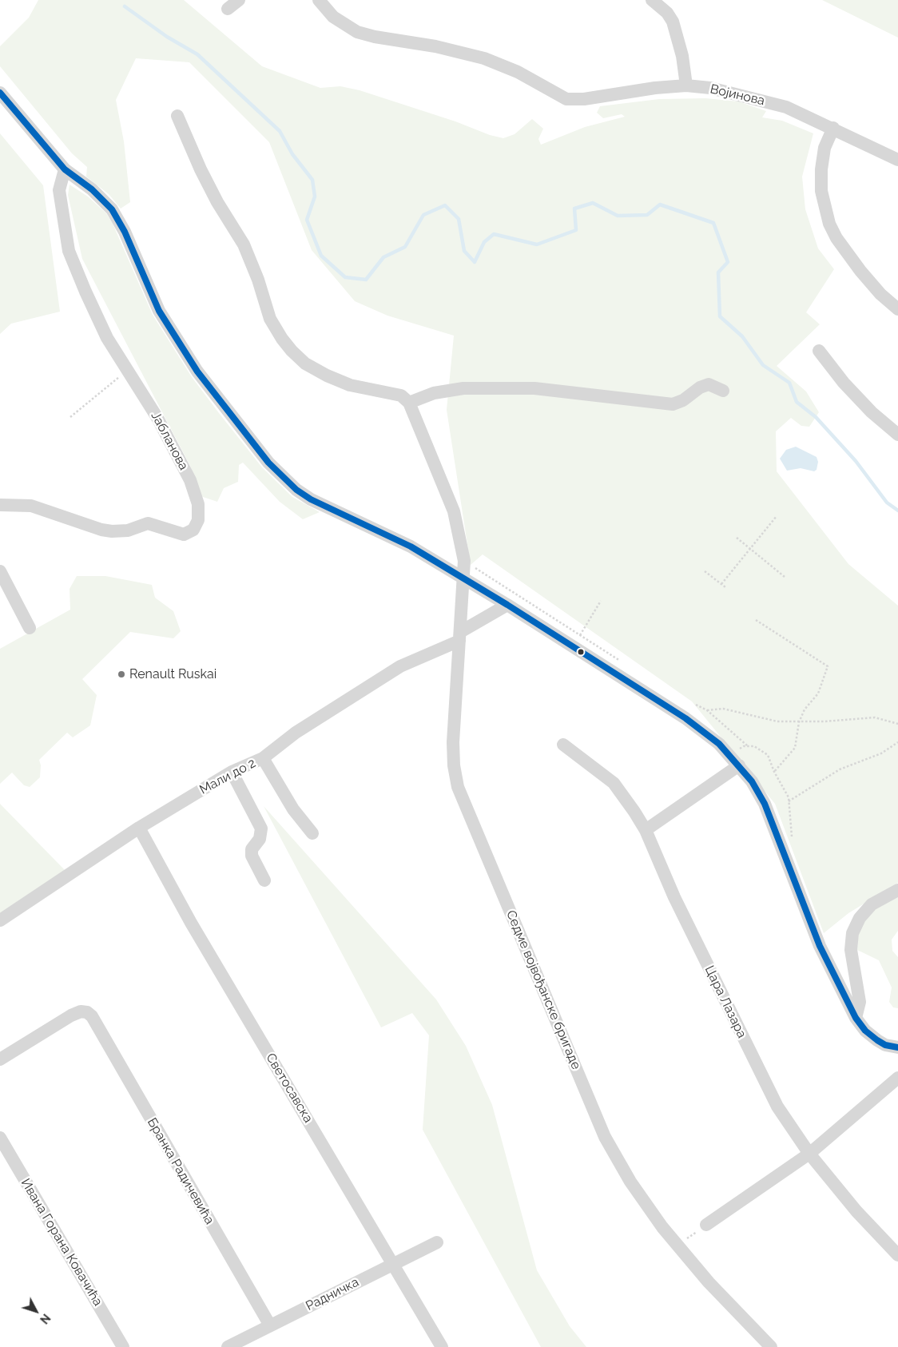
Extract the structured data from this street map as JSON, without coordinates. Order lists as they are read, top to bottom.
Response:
{
  "streets": {
    "street": [
      "Војинова",
      "Јабланова",
      "Мали до 2",
      "Седме војвођанске бригаде",
      "Цара Лазара",
      "Светосавска",
      "Бранка Радичевића",
      "Ивана Горана Ковачића",
      "Радничка"
    ]
  },
  "crossings": [
    ["Мали до 2", "Седме војвођанске бригаде"],
    ["Мали до 2", "Светосавска"],
    ["Светосавска", "Радничка"],
    ["Бранка Радичевића", "Радничка"]
  ],
  "places": ["Renault Ruskai"],
  "north": "bottom right"
}
